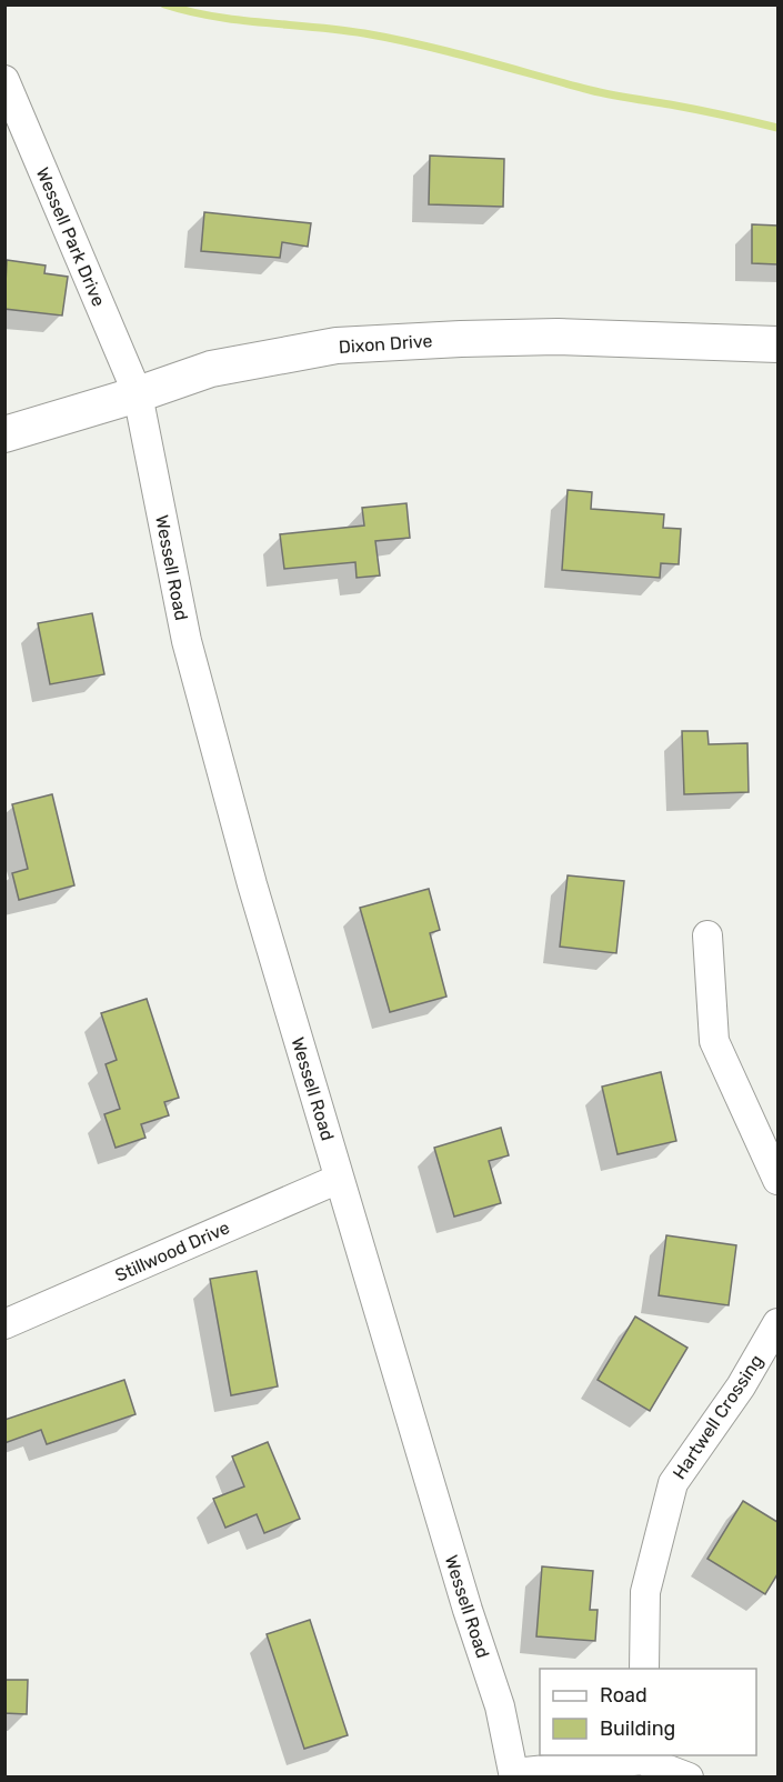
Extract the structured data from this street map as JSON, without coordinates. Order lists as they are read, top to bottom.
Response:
{
  "streets": {
    "street": [
      "Wessell Park Drive",
      "Dixon Drive",
      "Wessell Road",
      "Stillwood Drive",
      "Hartwell Crossing"
    ]
  },
  "crossings": [
    ["Wessell Park Drive", "Dixon Drive"],
    ["Wessell Park Drive", "Wessell Road"],
    ["Dixon Drive", "Wessell Road"],
    ["Wessell Road", "Stillwood Drive"]
  ],
  "legend": ["Road", "Building"]
}
